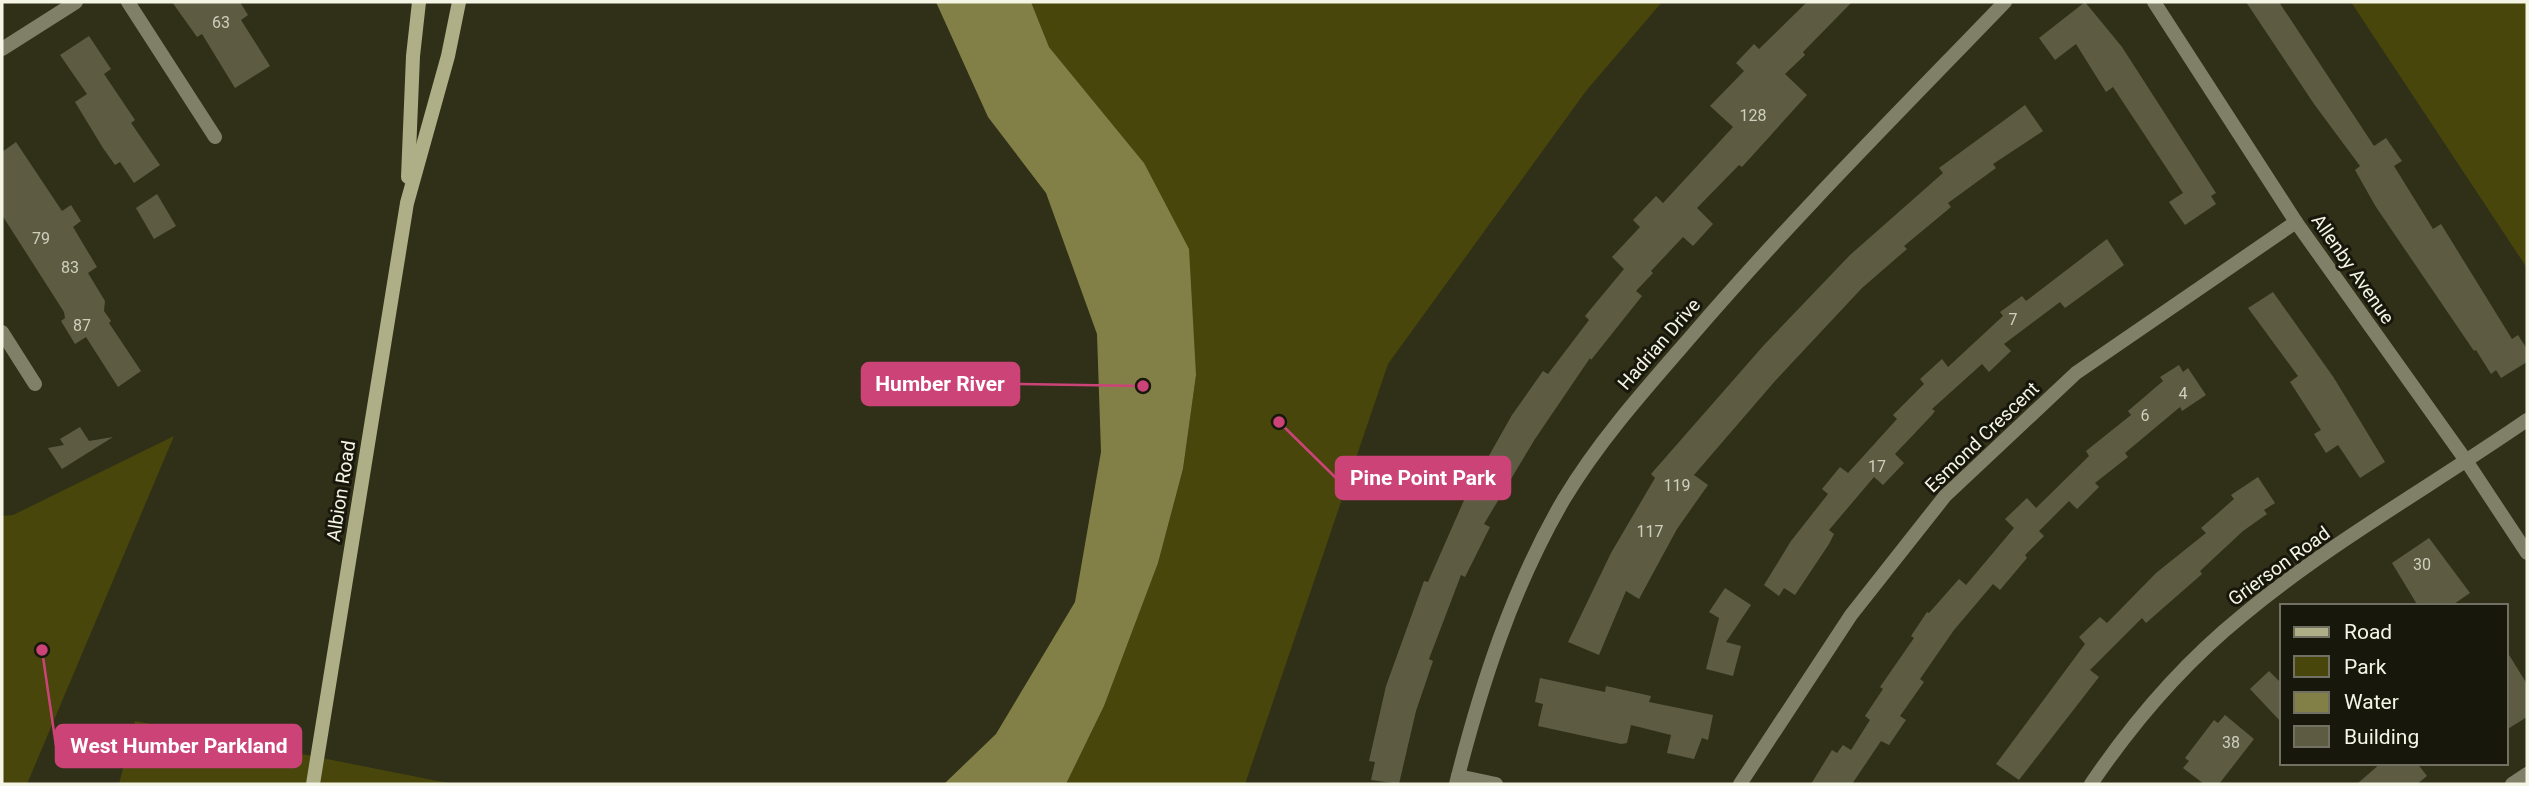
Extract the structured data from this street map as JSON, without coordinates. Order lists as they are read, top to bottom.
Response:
{
  "streets": {
    "main road": ["Albion Road"],
    "street": [
      "Allenby Avenue",
      "Hadrian Drive",
      "Esmond Crescent",
      "Grierson Road"
    ]
  },
  "crossings": [
    ["Allenby Avenue", "Esmond Crescent"],
    ["Allenby Avenue", "Grierson Road"]
  ],
  "places": ["Humber River", "Pine Point Park", "West Humber Parkland"],
  "house_numbers": [
    "63",
    "128",
    "79",
    "83",
    "7",
    "87",
    "4",
    "6",
    "17",
    "119",
    "117",
    "30",
    "38"
  ],
  "legend": [
    "Road",
    "Park",
    "Water",
    "Building"
  ]
}
